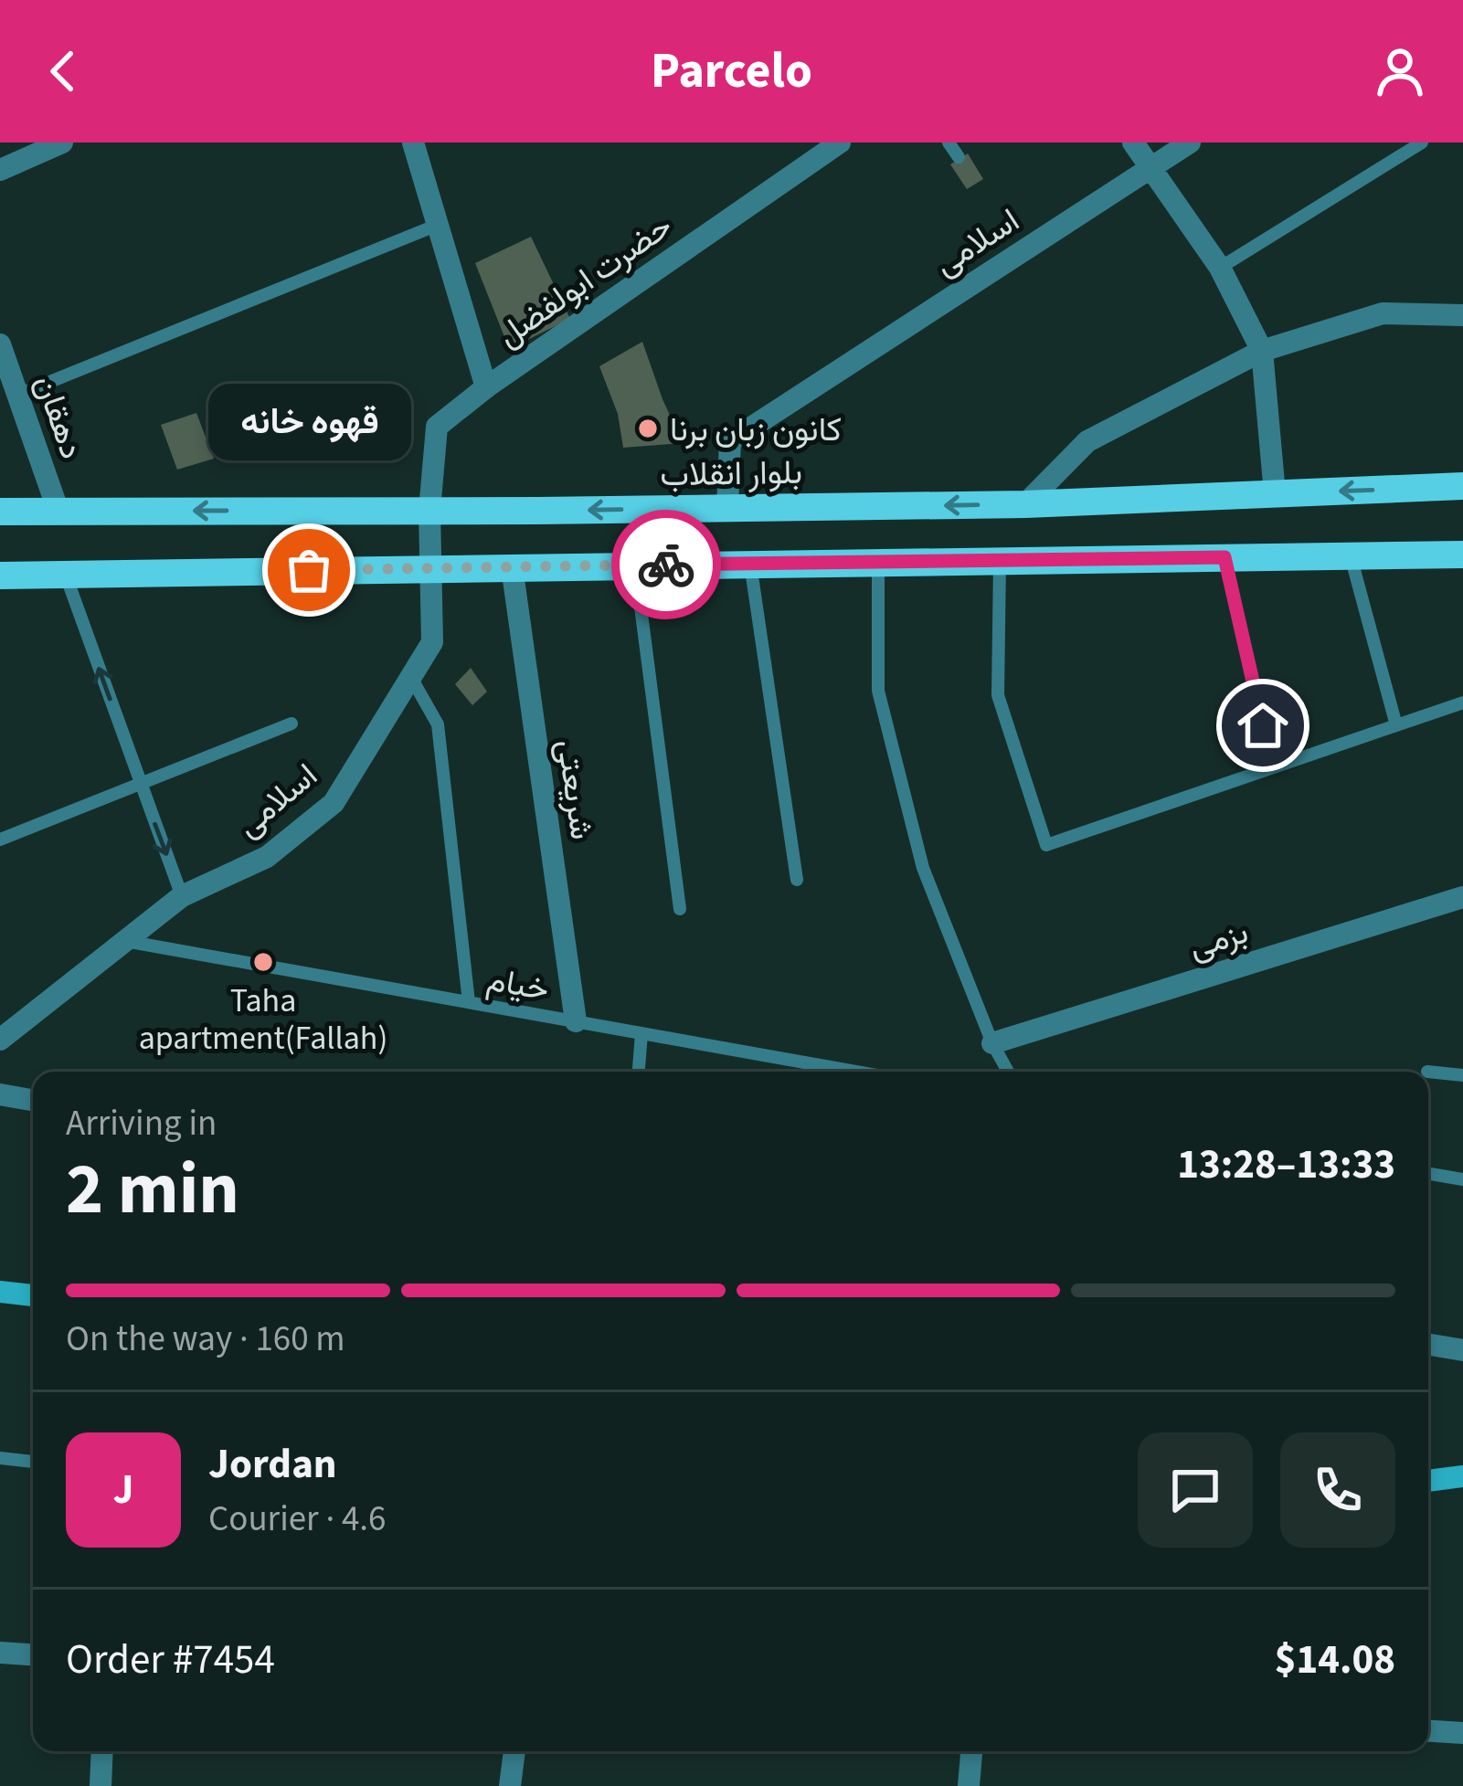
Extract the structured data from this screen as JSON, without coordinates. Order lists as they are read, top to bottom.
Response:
{
  "streets": {
    "main road": ["بلوار انقلاب"],
    "street": [
      "اسلامی",
      "حضرت ابولفضل",
      "دهقان",
      "شریعتی",
      "بزمی"
    ],
    "lane": ["خیام"]
  },
  "crossings": [
    ["اسلامی", "حضرت ابولفضل"],
    ["اسلامی", "بلوار انقلاب"],
    ["اسلامی", "خیام"],
    ["حضرت ابولفضل", "بلوار انقلاب"],
    ["دهقان", "بلوار انقلاب"],
    ["شریعتی", "خیام"]
  ],
  "places": ["کانون زبان برنا", "قهوه خانه", "Taha apartment(Fallah)"],
  "page": {
    "header": "Parcelo",
    "bubble": "قهوه خانه",
    "heading": ["2 min", "Arriving in", "13:28–13:33"],
    "panel": [
      "Jordan",
      "Courier · 4.6",
      "Order #7454",
      "$14.08"
    ],
    "bar": "On the way · 160 m",
    "round": "J"
  }
}
